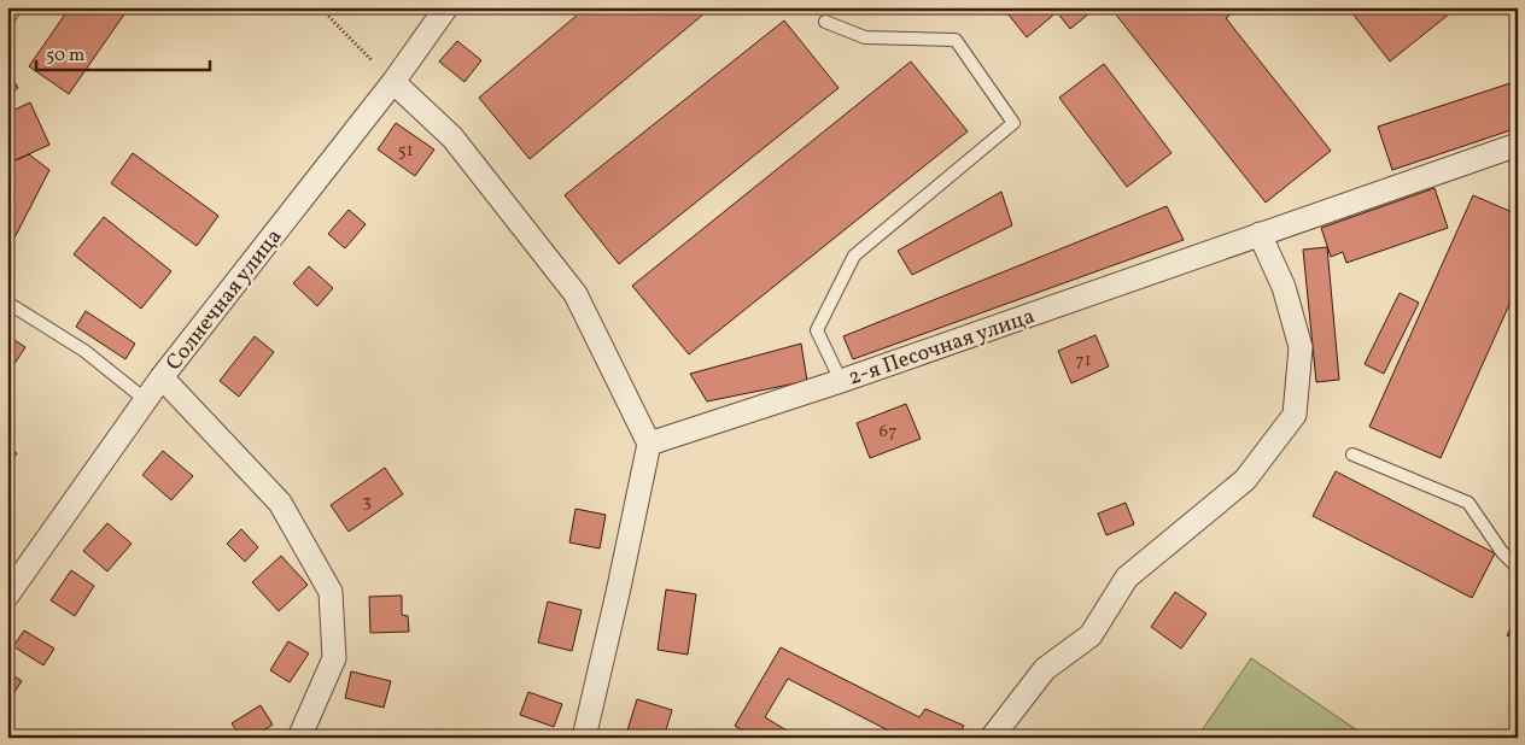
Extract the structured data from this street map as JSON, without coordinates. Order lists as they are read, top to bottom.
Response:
{
  "streets": {
    "street": ["Солнечная улица", "2-я Песочная улица"]
  },
  "house_numbers": [
    "51",
    "71",
    "67",
    "3"
  ],
  "scale_bar": "50 m"
}
